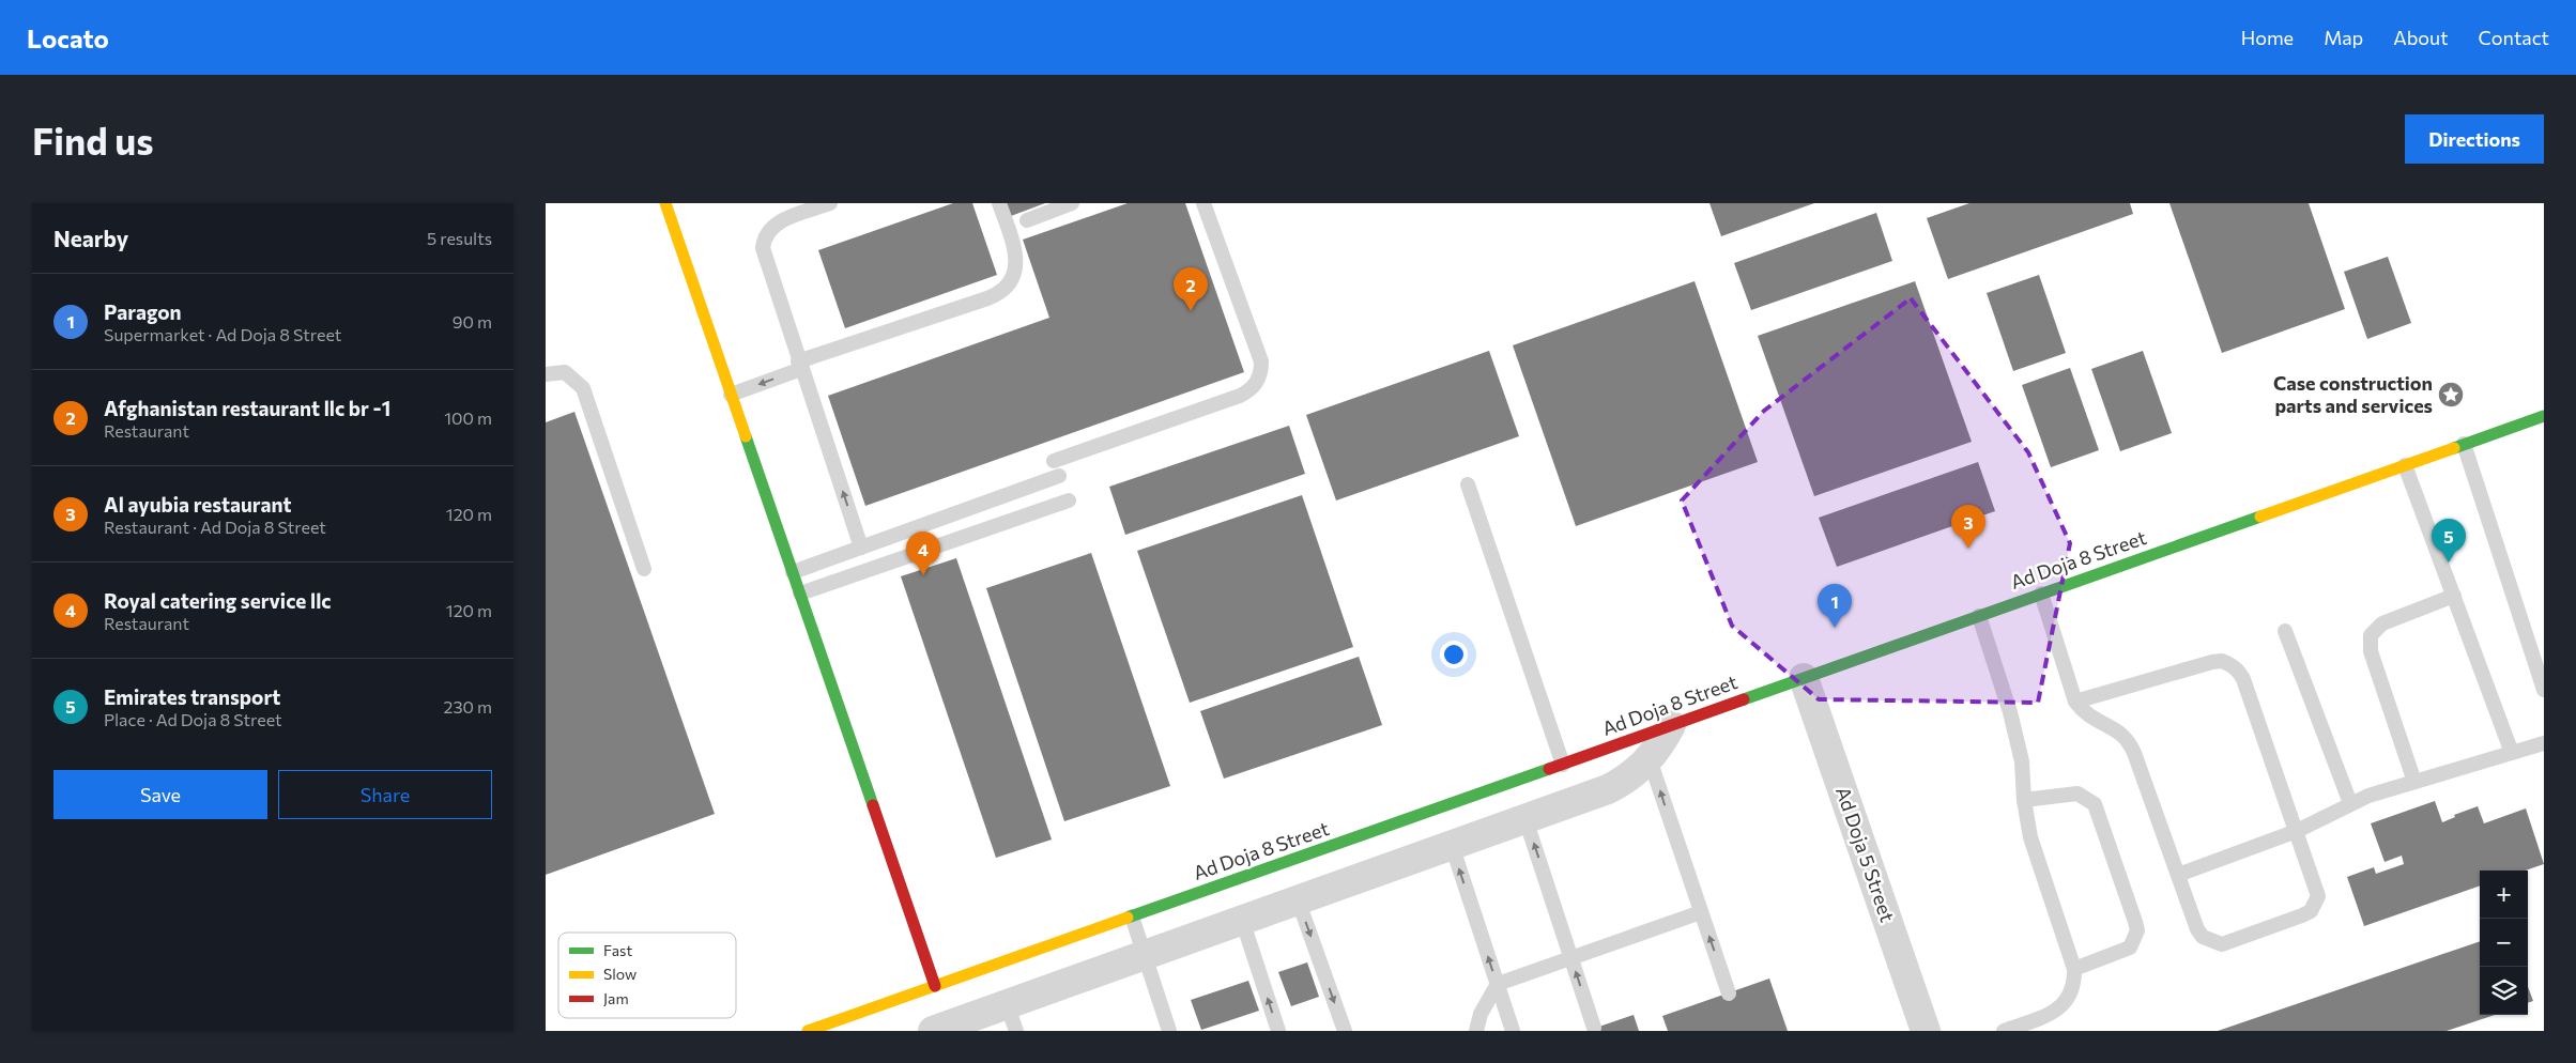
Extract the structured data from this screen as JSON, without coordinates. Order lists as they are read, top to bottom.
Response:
{
  "streets": {
    "street": ["Ad Doja 8 Street", "Ad Doja 5 Street"]
  },
  "crossings": [
    ["Ad Doja 8 Street", "Ad Doja 5 Street"]
  ],
  "places": {
    "place": ["Case construction parts and services"]
  },
  "legend": ["Fast", "Slow", "Jam"],
  "page": {
    "header": "Locato",
    "nav": [
      "Home",
      "Map",
      "About",
      "Contact"
    ],
    "buttons": [
      "Directions",
      ["Save", "Share"]
    ],
    "title": "Find us",
    "heading": ["Nearby", "5 results"],
    "pins": [
      "2",
      "3",
      "5",
      "4",
      "1"
    ],
    "list": [
      {
        "mark": "1",
        "name": "Paragon",
        "note": "Supermarket · Ad Doja 8 Street",
        "value": "90 m"
      },
      {
        "mark": "2",
        "name": "Afghanistan restaurant llc br -1",
        "note": "Restaurant",
        "value": "100 m"
      },
      {
        "mark": "3",
        "name": "Al ayubia restaurant",
        "note": "Restaurant · Ad Doja 8 Street",
        "value": "120 m"
      },
      {
        "mark": "4",
        "name": "Royal catering service llc",
        "note": "Restaurant",
        "value": "120 m"
      },
      {
        "mark": "5",
        "name": "Emirates transport",
        "note": "Place · Ad Doja 8 Street",
        "value": "230 m"
      }
    ],
    "map_buttons": ["+", "−"]
  }
}
